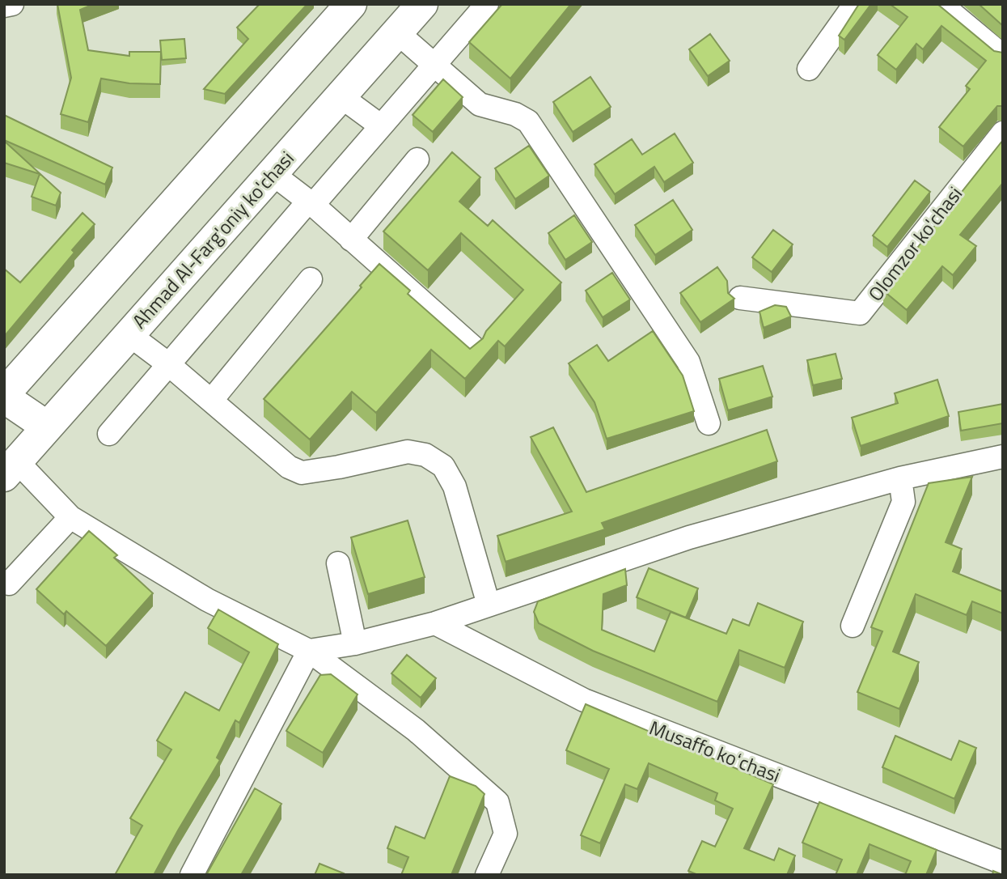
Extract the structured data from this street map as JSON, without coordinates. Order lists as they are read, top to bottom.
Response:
{
  "streets": {
    "highway": ["Ahmad Al-Farg'oniy ko'chasi"],
    "street": ["Olomzor ko'chasi", "Musaffo koʻchasi"]
  }
}
